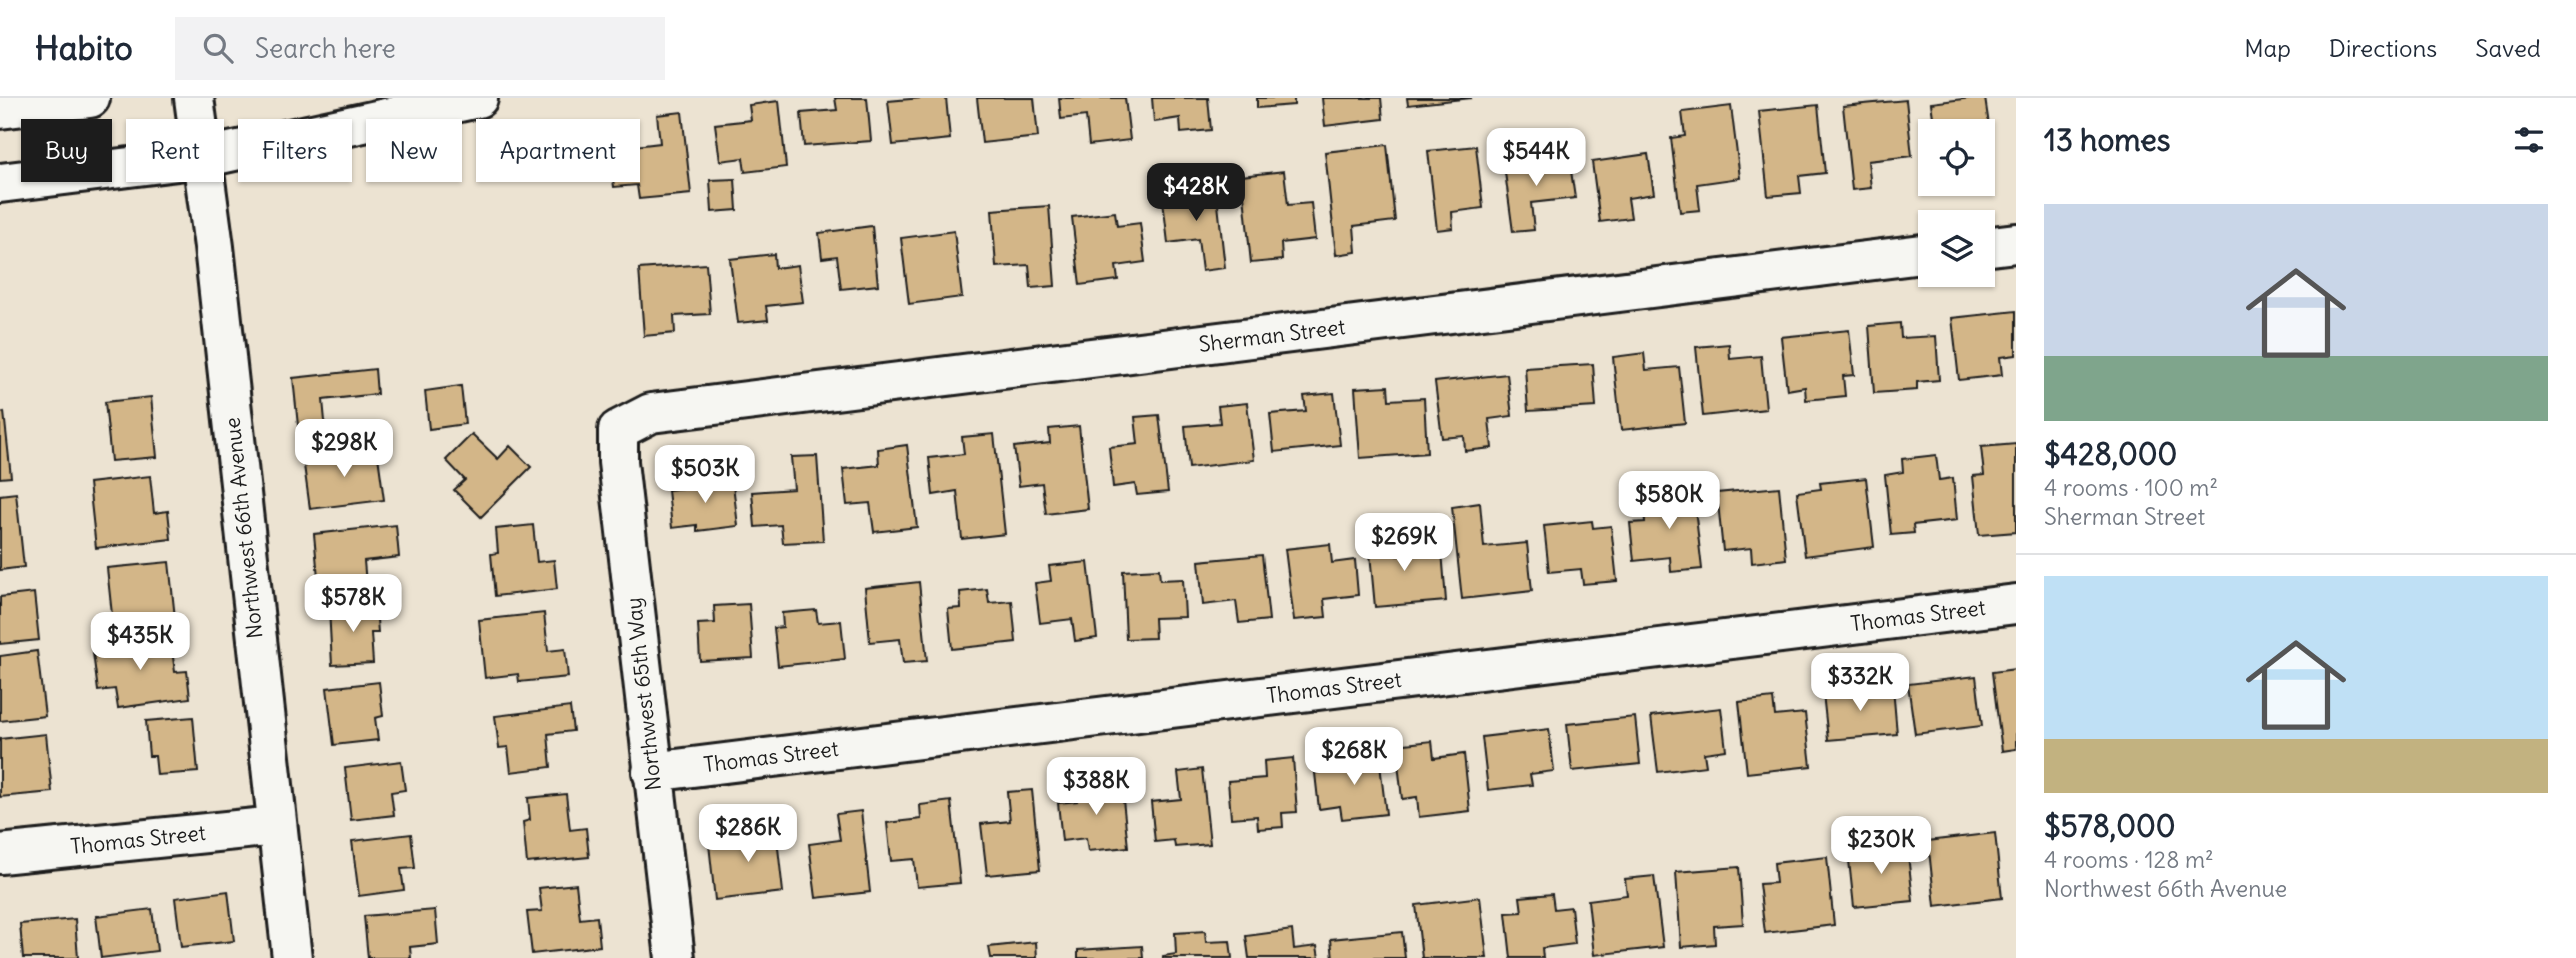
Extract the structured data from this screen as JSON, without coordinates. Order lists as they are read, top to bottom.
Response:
{
  "streets": {
    "street": [
      "Sherman Street",
      "Northwest 66th Avenue",
      "Thomas Street",
      "Northwest 65th Way"
    ]
  },
  "crossings": [
    ["Sherman Street", "Northwest 65th Way"],
    ["Northwest 66th Avenue", "Thomas Street"],
    ["Thomas Street", "Northwest 65th Way"]
  ],
  "page": {
    "header": "Habito",
    "search": "Search here",
    "nav": ["Map", "Directions", "Saved"],
    "heading": "13 homes",
    "chip": [
      "Buy",
      "Rent",
      "Filters",
      "New",
      "Apartment"
    ],
    "price": [
      "$544K",
      "$428K",
      "$298K",
      "$503K",
      "$580K",
      "$269K",
      "$578K",
      "$435K",
      "$332K",
      "$268K",
      "$388K",
      "$286K",
      "$230K"
    ],
    "list": [
      {
        "name": "$428,000",
        "note": "4 rooms · 100 m² · Sherman Street"
      },
      {
        "name": "$578,000",
        "note": "4 rooms · 128 m² · Northwest 66th Avenue"
      }
    ]
  }
}
